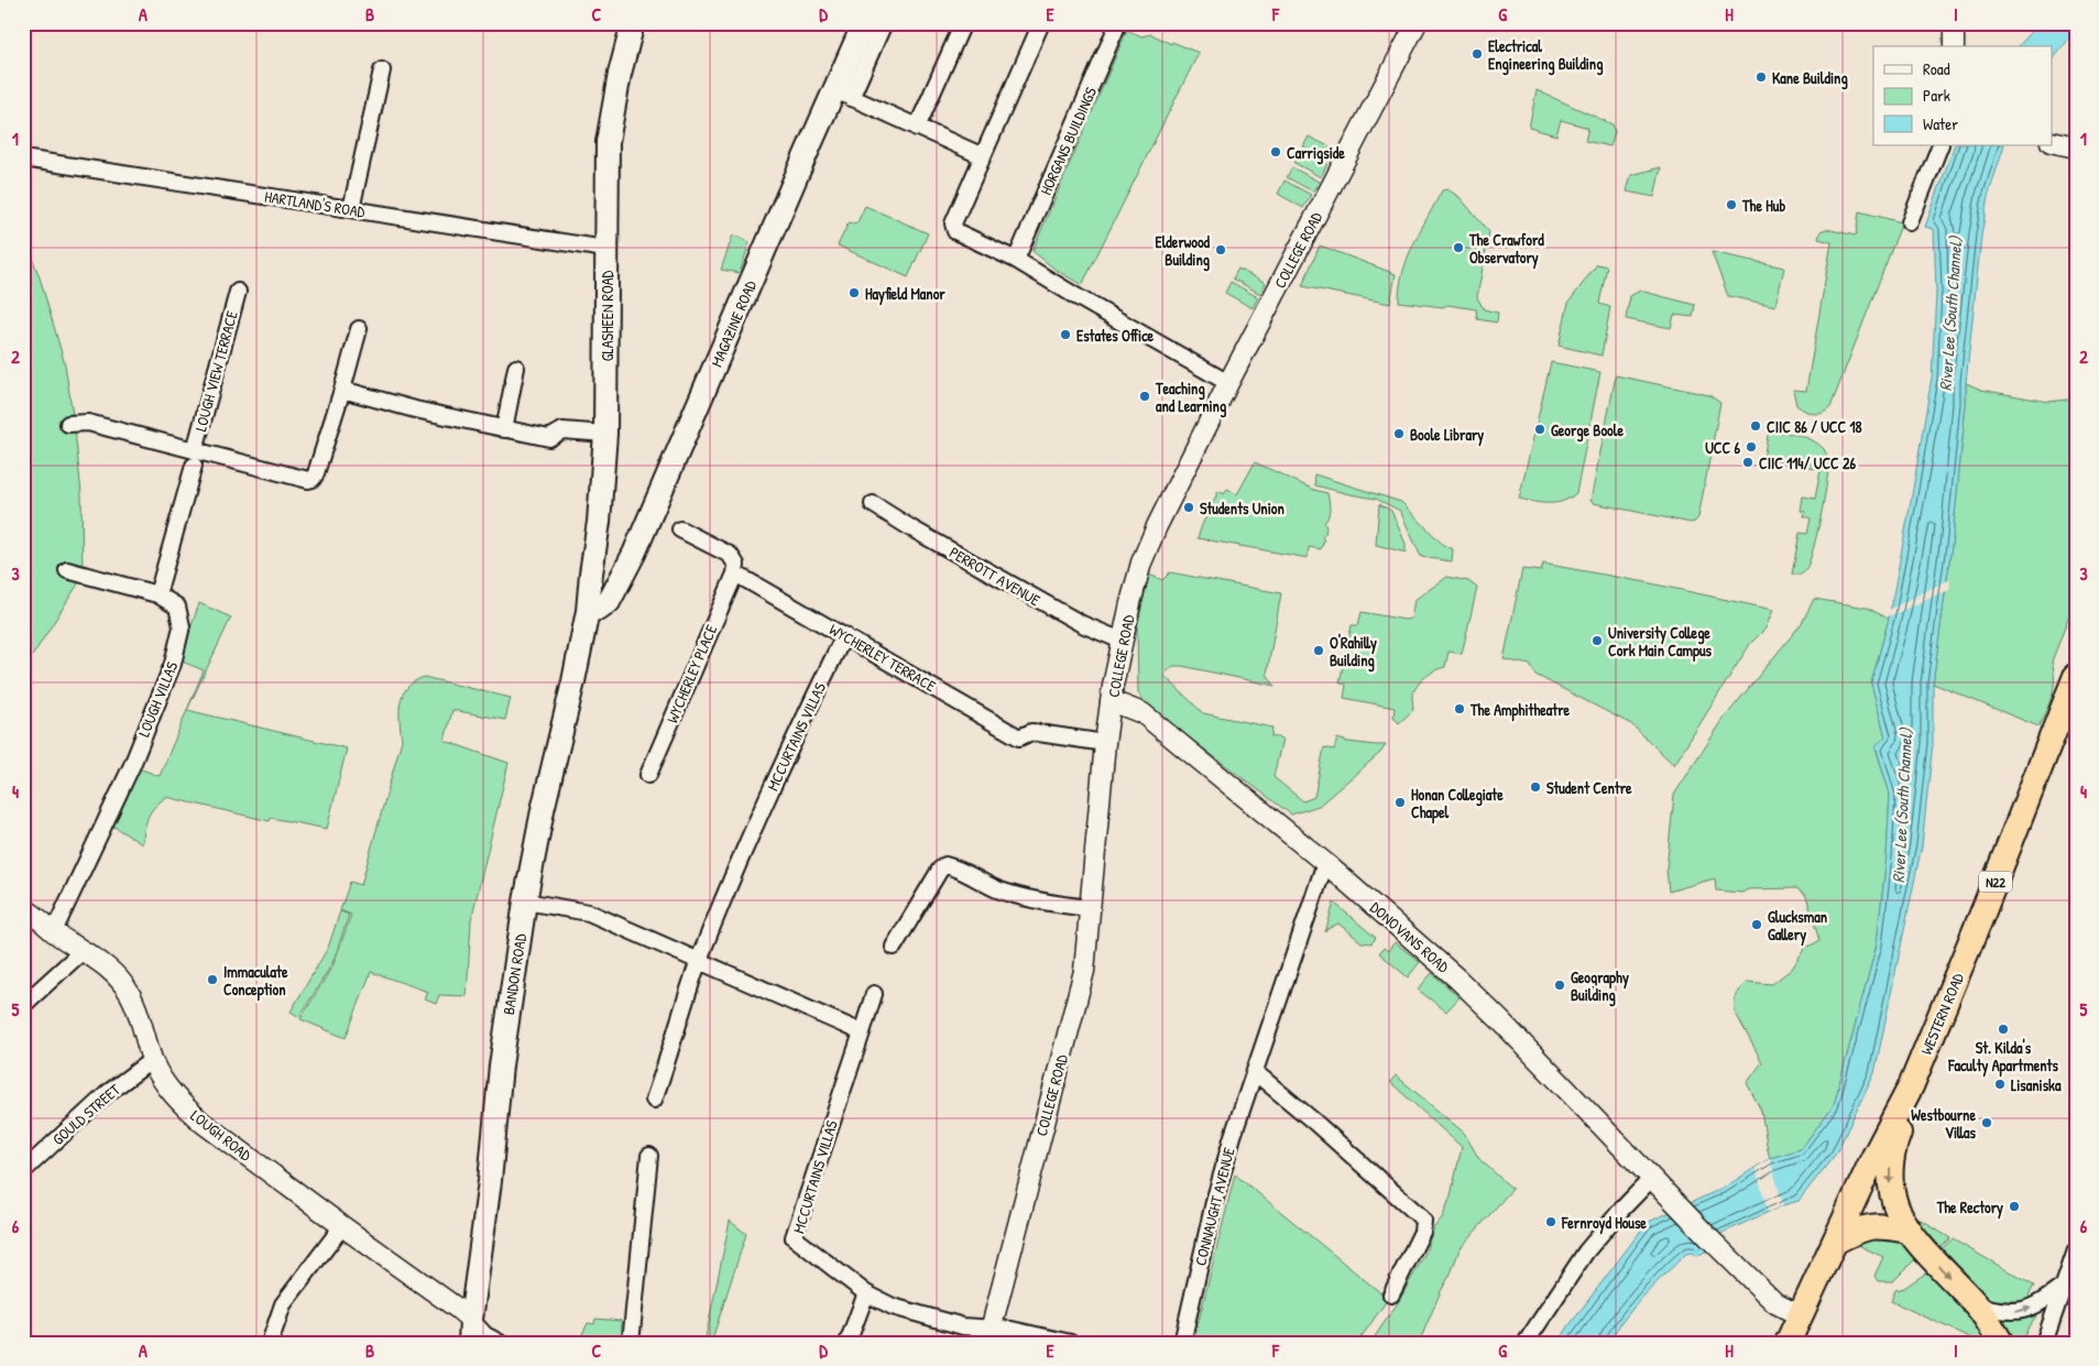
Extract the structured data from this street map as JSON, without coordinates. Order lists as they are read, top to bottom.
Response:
{
  "streets": {
    "highway": ["N22", "WESTERN ROAD"],
    "main road": ["GLASHEEN ROAD", "MAGAZINE ROAD", "BANDON ROAD"],
    "street": [
      "HORGANS BUILDINGS",
      "HARTLAND'S ROAD",
      "COLLEGE ROAD",
      "LOUGH VIEW TERRACE",
      "PERROTT AVENUE",
      "WYCHERLEY TERRACE",
      "WYCHERLEY PLACE",
      "LOUGH VILLAS",
      "MCCURTAINS VILLAS",
      "DONOVANS ROAD",
      "GOULD STREET",
      "LOUGH ROAD",
      "CONNAUGHT AVENUE"
    ]
  },
  "crossings": [
    ["HARTLAND'S ROAD", "GLASHEEN ROAD"],
    ["COLLEGE ROAD", "PERROTT AVENUE"],
    ["COLLEGE ROAD", "WYCHERLEY TERRACE"],
    ["COLLEGE ROAD", "MCCURTAINS VILLAS"],
    ["COLLEGE ROAD", "DONOVANS ROAD"],
    ["GLASHEEN ROAD", "MAGAZINE ROAD"],
    ["GLASHEEN ROAD", "BANDON ROAD"],
    ["MAGAZINE ROAD", "BANDON ROAD"],
    ["WYCHERLEY TERRACE", "WYCHERLEY PLACE"],
    ["WYCHERLEY TERRACE", "MCCURTAINS VILLAS"],
    ["LOUGH VILLAS", "LOUGH ROAD"],
    ["N22", "WESTERN ROAD"],
    ["DONOVANS ROAD", "WESTERN ROAD"],
    ["DONOVANS ROAD", "CONNAUGHT AVENUE"],
    ["BANDON ROAD", "LOUGH ROAD"],
    ["GOULD STREET", "LOUGH ROAD"]
  ],
  "water": ["River Lee (South Channel)"],
  "places": [
    "Electrical Engineering Building",
    "Kane Building",
    "Carrigside",
    "The Hub",
    "The Crawford Observatory",
    "Elderwood Building",
    "Hayfield Manor",
    "Estates Office",
    "Teaching and Learning",
    "CIIC 86 / UCC 18",
    "George Boole",
    "Boole Library",
    "UCC 6",
    "CIIC 114/ UCC 26",
    "Students Union",
    "University College Cork Main Campus",
    "O'Rahilly Building",
    "The Amphitheatre",
    "Student Centre",
    "Honan Collegiate Chapel",
    "Glucksman Gallery",
    "Immaculate Conception",
    "Geography Building",
    "St. Kilda's Faculty Apartments",
    "Lisaniska",
    "Westbourne Villas",
    "The Rectory",
    "Fernroyd House"
  ],
  "legend": ["Road", "Park", "Water"],
  "grid": {
    "columns": [
      "A",
      "B",
      "C",
      "D",
      "E",
      "F",
      "G",
      "H",
      "I"
    ],
    "rows": [
      "1",
      "2",
      "3",
      "4",
      "5",
      "6"
    ]
  }
}
